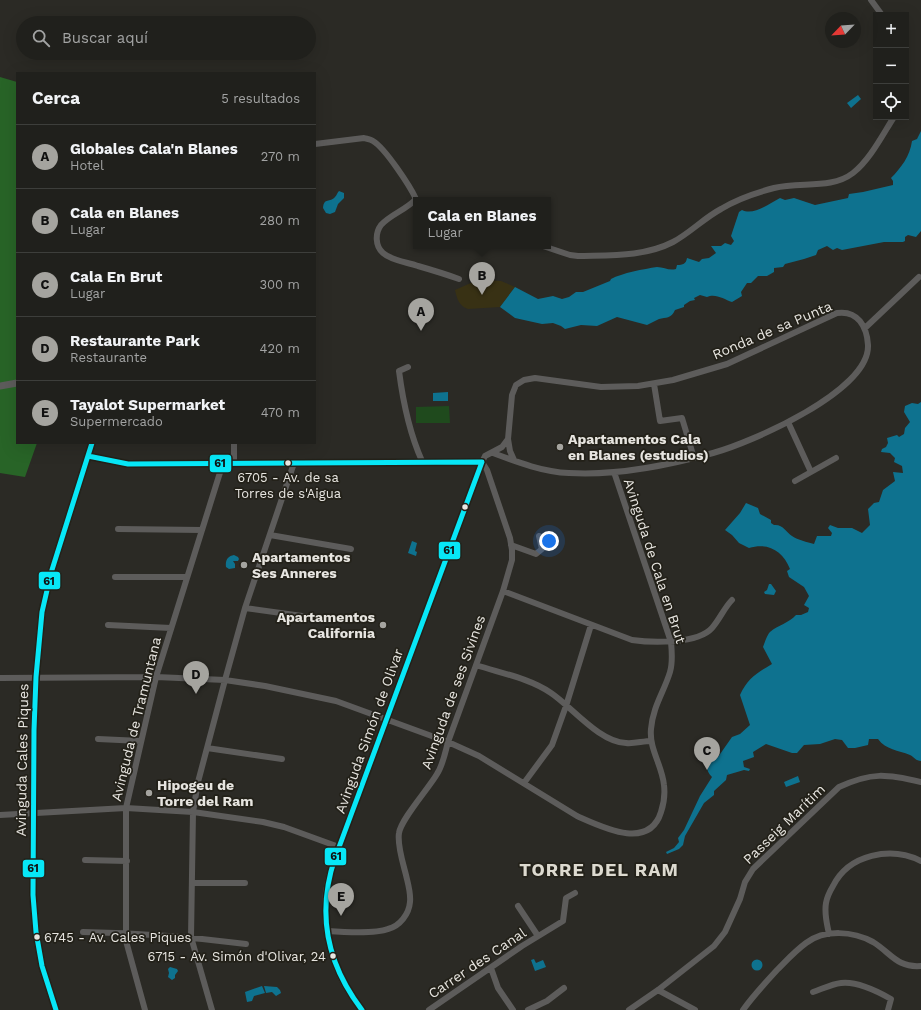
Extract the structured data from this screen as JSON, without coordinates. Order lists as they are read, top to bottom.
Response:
{
  "streets": {
    "street": [
      "Ronda de sa Punta",
      "Avinguda de Cala en Brut",
      "Avinguda de ses Sivines",
      "Avinguda de Tramuntana",
      "Avinguda Simón de Olivar",
      "Avinguda Cales Piques",
      "Passeig Marítim",
      "Carrer des Canal"
    ]
  },
  "crossings": [
    ["Avinguda de Cala en Brut", "Avinguda de ses Sivines"],
    ["Avinguda de Cala en Brut", "Avinguda de Tramuntana"],
    ["Avinguda de Cala en Brut", "Avinguda Simón de Olivar"],
    ["Avinguda de Cala en Brut", "Avinguda Cales Piques"],
    ["Avinguda de ses Sivines", "Avinguda Simón de Olivar"]
  ],
  "districts": ["TORRE DEL RAM"],
  "places": [
    "Apartamentos Cala en Blanes (estudios)",
    "6705 - Av. de sa Torres de s'Aigua",
    "Apartamentos Ses Anneres",
    "Apartamentos California",
    "Hipogeu de Torre del Ram",
    "6745 - Av. Cales Piques",
    "6715 - Av. Simón d'Olivar, 24"
  ],
  "lines": ["transit line 61"],
  "north": "bottom left",
  "page": {
    "map_buttons": ["+", "−"],
    "search": "Buscar aquí",
    "heading": ["Cerca", "5 resultados"],
    "list": [
      {
        "mark": "A",
        "name": "Globales Cala'n Blanes",
        "note": "Hotel",
        "value": "270 m"
      },
      {
        "mark": "B",
        "name": "Cala en Blanes",
        "note": "Lugar",
        "value": "280 m"
      },
      {
        "mark": "C",
        "name": "Cala En Brut",
        "note": "Lugar",
        "value": "300 m"
      },
      {
        "mark": "D",
        "name": "Restaurante Park",
        "note": "Restaurante",
        "value": "420 m"
      },
      {
        "mark": "E",
        "name": "Tayalot Supermarket",
        "note": "Supermercado",
        "value": "470 m"
      }
    ],
    "popup": ["Cala en Blanes", "Lugar"],
    "pins": [
      "B",
      "A",
      "D",
      "C",
      "E"
    ]
  }
}
